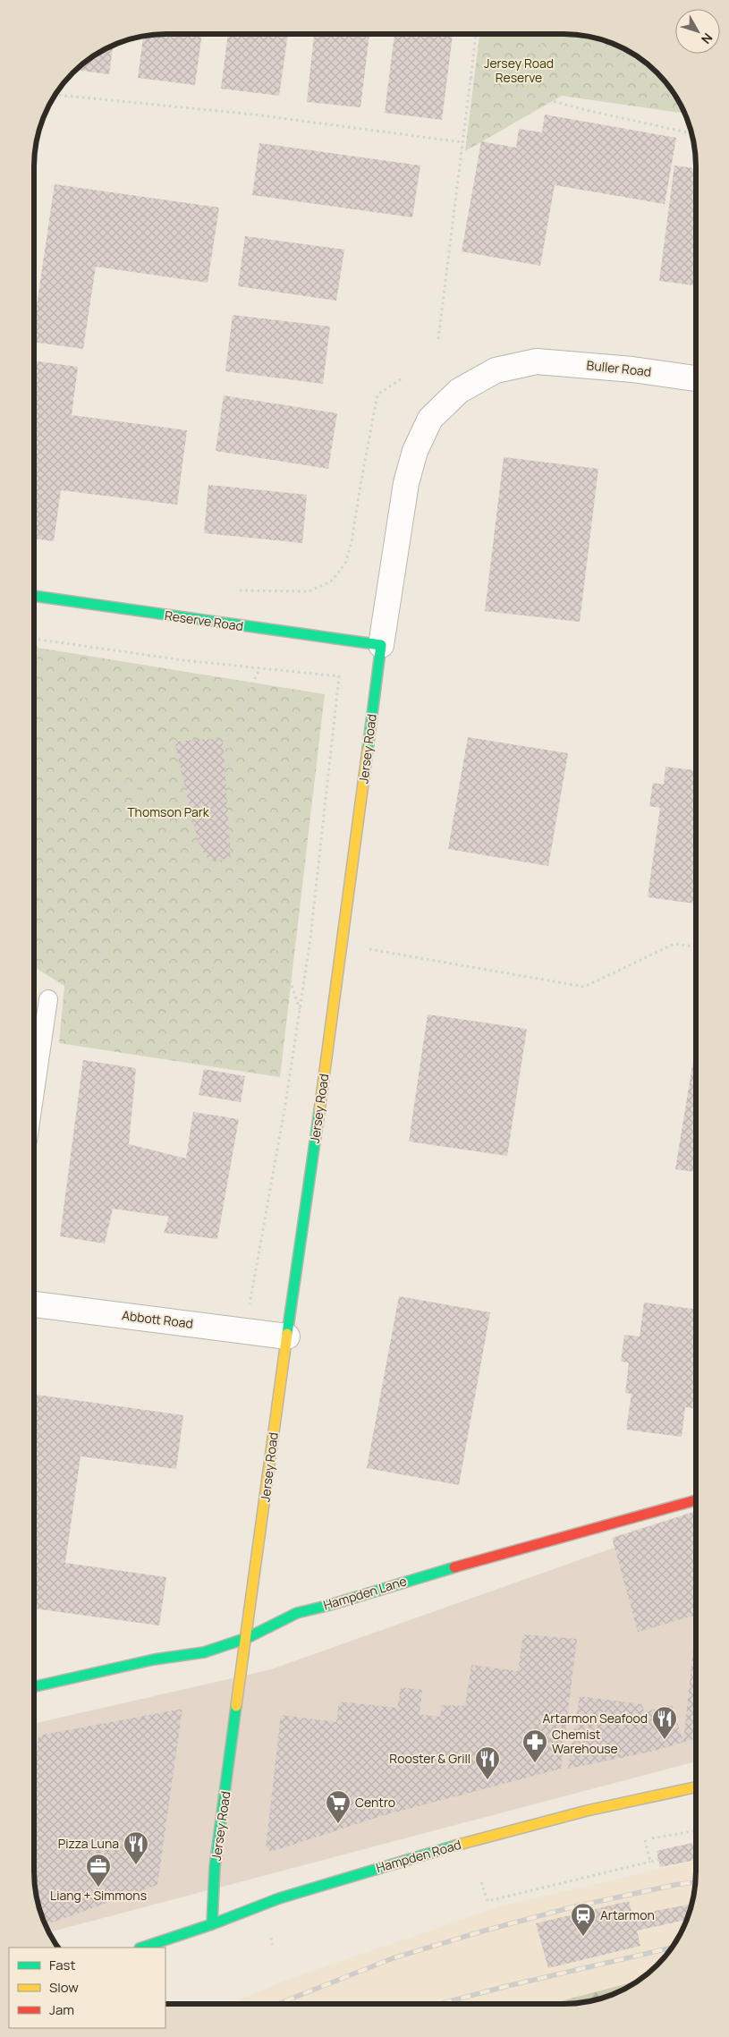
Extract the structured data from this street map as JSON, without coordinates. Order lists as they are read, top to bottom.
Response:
{
  "streets": {
    "street": [
      "Buller Road",
      "Reserve Road",
      "Jersey Road",
      "Abbott Road",
      "Hampden Lane",
      "Hampden Road"
    ]
  },
  "crossings": [
    ["Buller Road", "Jersey Road"],
    ["Reserve Road", "Jersey Road"],
    ["Jersey Road", "Abbott Road"],
    ["Jersey Road", "Hampden Lane"],
    ["Jersey Road", "Hampden Road"]
  ],
  "parks": ["Jersey Road Reserve", "Thomson Park"],
  "places": {
    "restaurant": ["Artarmon Seafood", "Rooster & Grill", "Pizza Luna"],
    "pharmacy": ["Chemist Warehouse"],
    "supermarket": ["Centro"],
    "office": ["Liang + Simmons"],
    "station": ["Artarmon"]
  },
  "legend": ["Fast", "Slow", "Jam"],
  "north": "bottom right"
}
